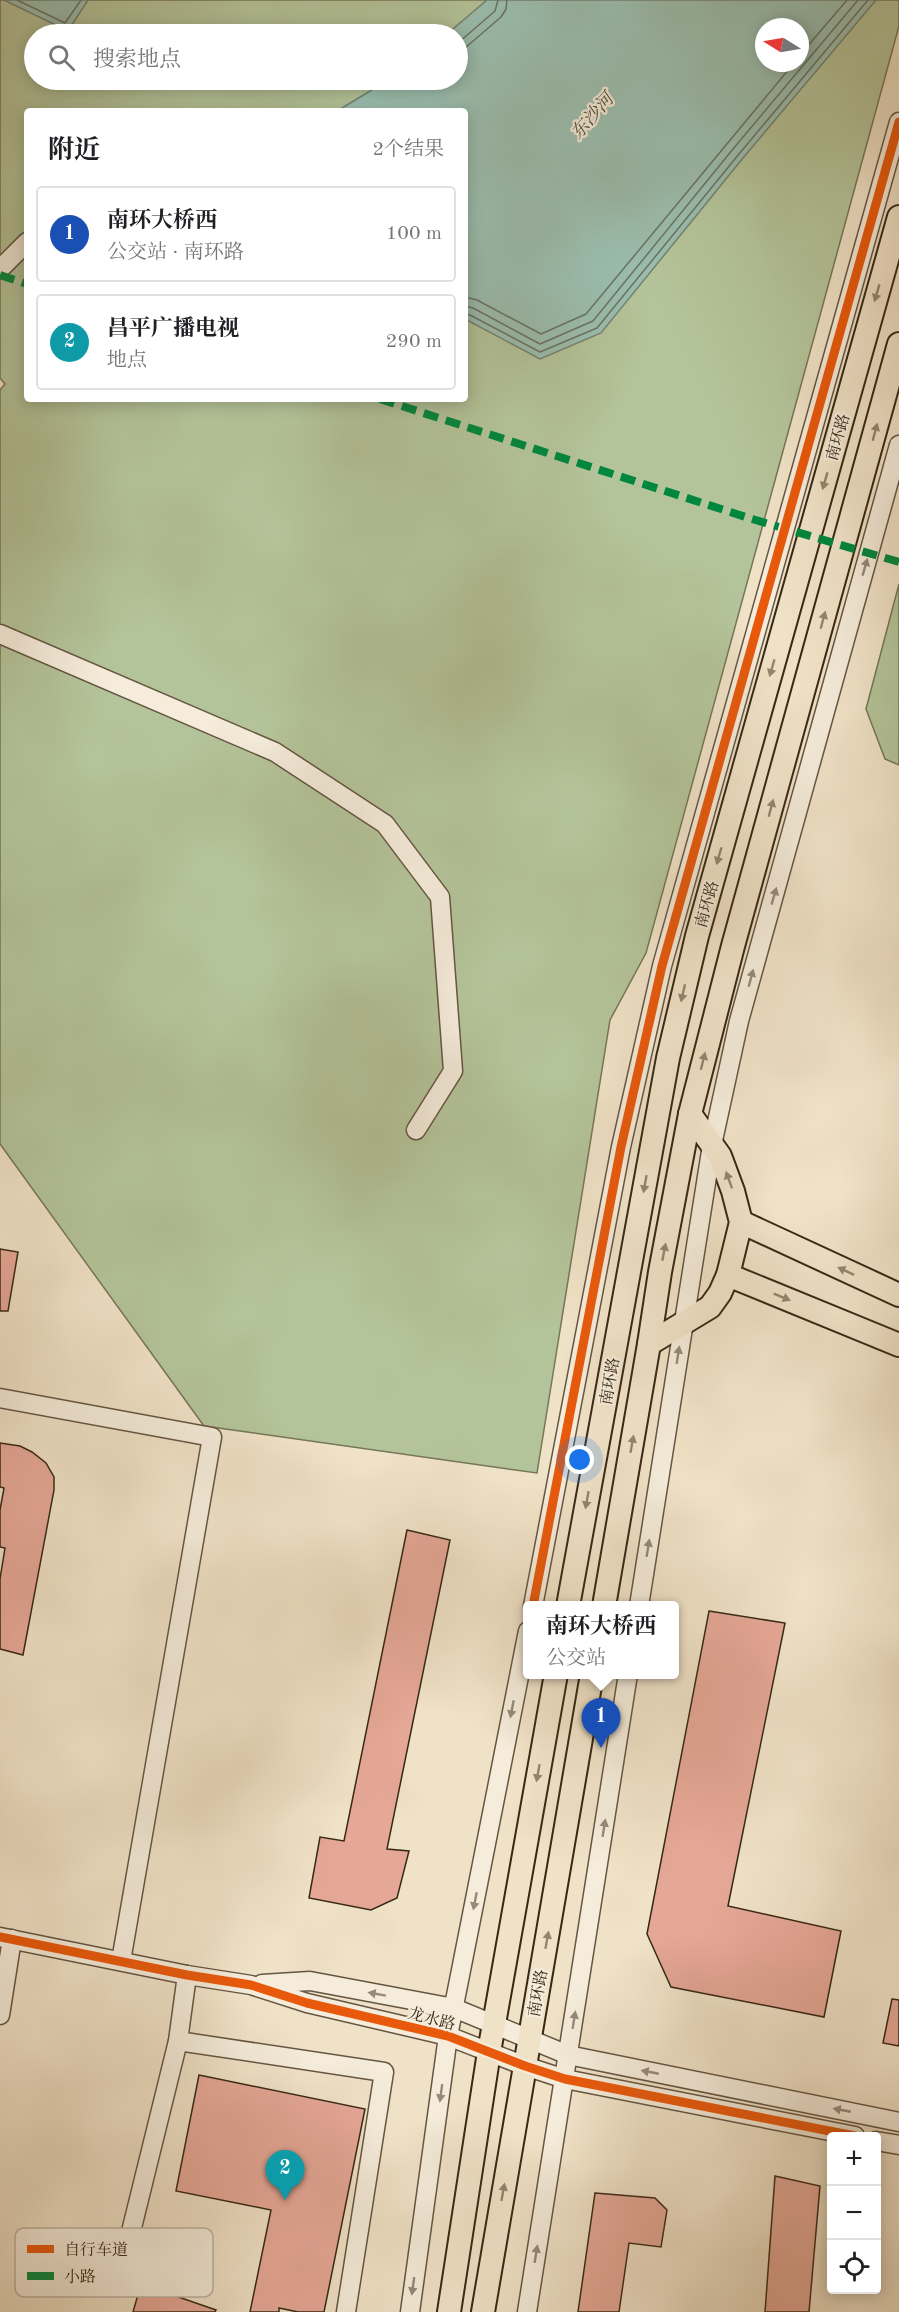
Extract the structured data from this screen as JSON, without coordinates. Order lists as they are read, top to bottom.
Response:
{
  "streets": {
    "main road": ["南环路"],
    "street": ["龙水路"]
  },
  "crossings": [
    ["南环路", "龙水路"]
  ],
  "water": ["东沙河"],
  "legend": ["自行车道", "小路"],
  "north": "left",
  "page": {
    "search": "搜索地点",
    "heading": ["附近", "2个结果"],
    "list": [
      {
        "mark": "1",
        "name": "南环大桥西",
        "note": "公交站 · 南环路",
        "value": "100 m"
      },
      {
        "mark": "2",
        "name": "昌平广播电视",
        "note": "地点",
        "value": "290 m"
      }
    ],
    "popup": ["南环大桥西", "公交站"],
    "pins": ["1", "2"],
    "map_buttons": ["+", "−"]
  }
}
